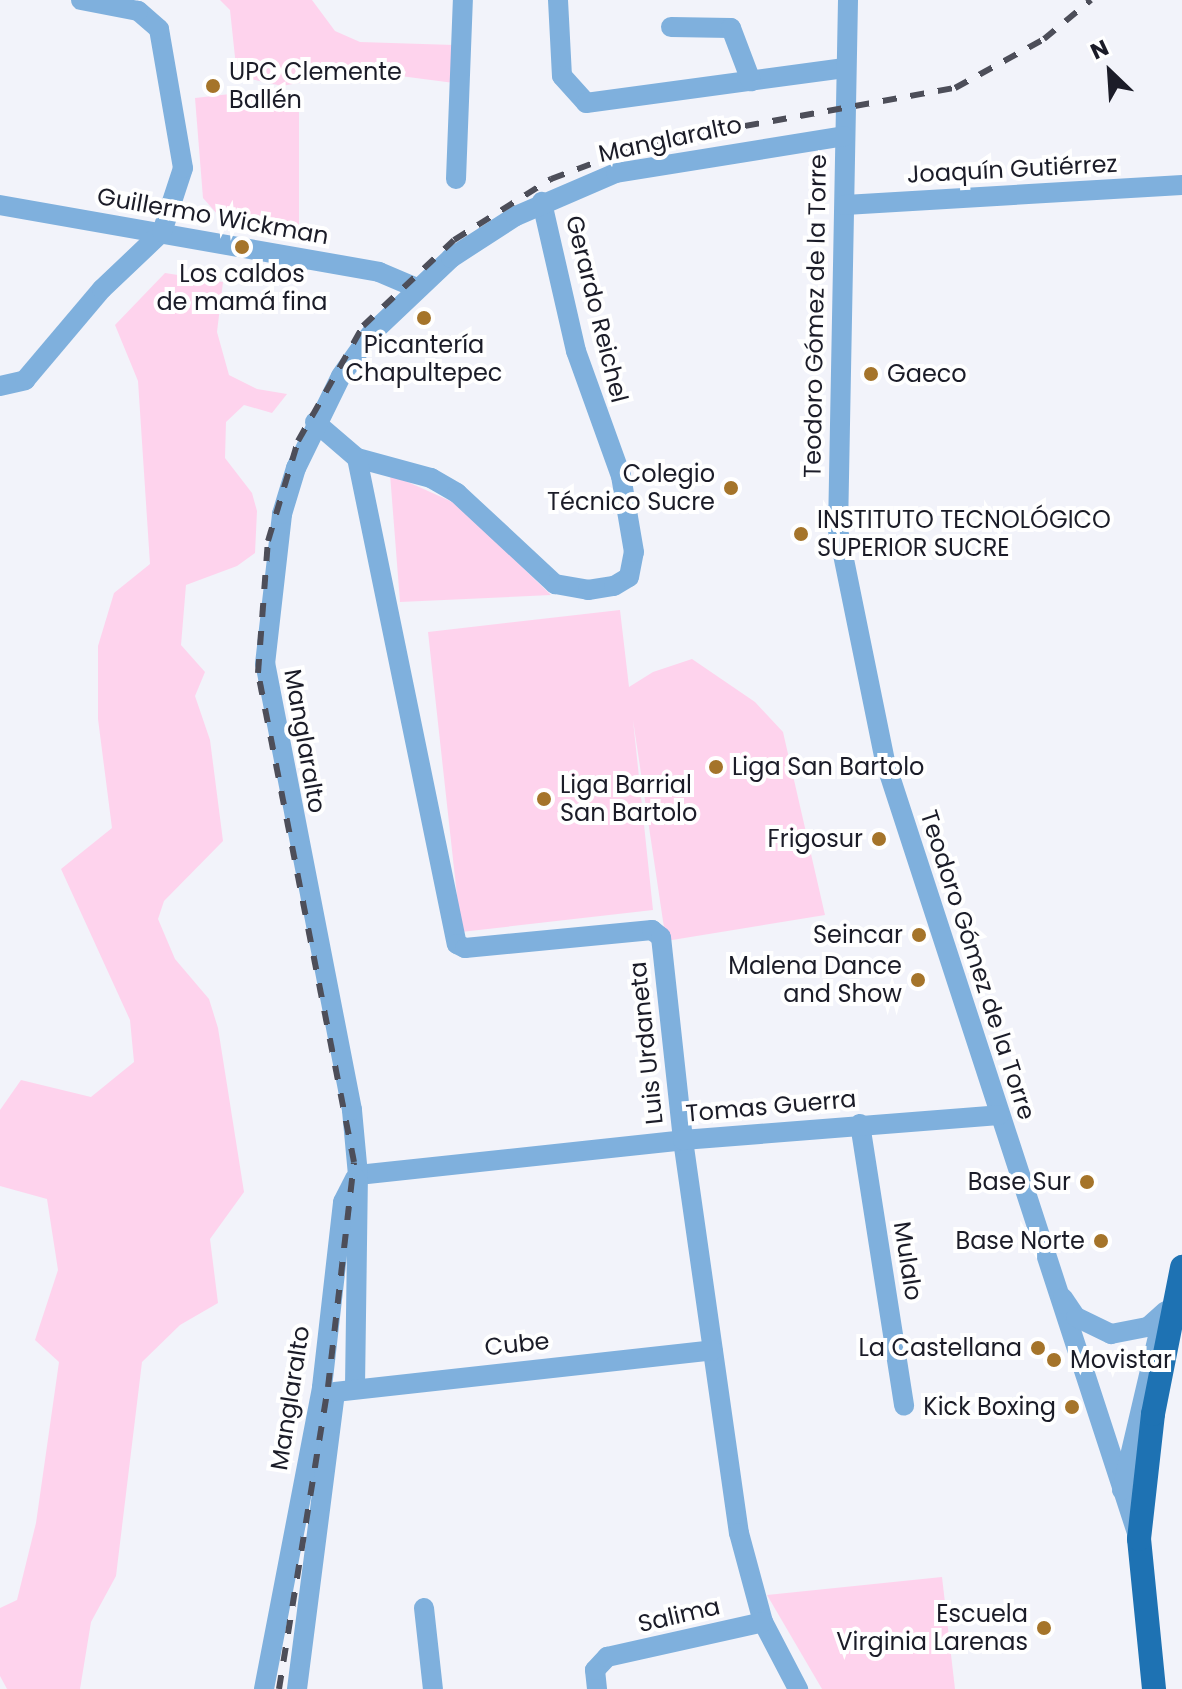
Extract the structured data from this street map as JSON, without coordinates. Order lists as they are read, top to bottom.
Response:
{
  "streets": {
    "street": [
      "Manglaralto",
      "Joaquín Gutiérrez",
      "Guillermo Wickman",
      "Gerardo Reichel",
      "Teodoro Gómez de la Torre",
      "Luis Urdaneta",
      "Tomas Guerra",
      "Mulalo",
      "Cube",
      "Salima"
    ]
  },
  "crossings": [
    ["Manglaralto", "Guillermo Wickman"],
    ["Manglaralto", "Gerardo Reichel"],
    ["Manglaralto", "Teodoro Gómez de la Torre"],
    ["Manglaralto", "Tomas Guerra"],
    ["Manglaralto", "Cube"],
    ["Joaquín Gutiérrez", "Teodoro Gómez de la Torre"],
    ["Gerardo Reichel", "Luis Urdaneta"],
    ["Teodoro Gómez de la Torre", "Tomas Guerra"],
    ["Luis Urdaneta", "Tomas Guerra"],
    ["Luis Urdaneta", "Cube"],
    ["Luis Urdaneta", "Salima"],
    ["Tomas Guerra", "Mulalo"]
  ],
  "places": [
    "UPC Clemente Ballén",
    "Los caldos de mamá fina",
    "Picantería Chapultepec",
    "Gaeco",
    "Colegio Técnico Sucre",
    "INSTITUTO TECNOLÓGICO SUPERIOR SUCRE",
    "Liga San Bartolo",
    "Liga Barrial San Bartolo",
    "Frigosur",
    "Seincar",
    "Malena Dance and Show",
    "Base Sur",
    "Base Norte",
    "La Castellana",
    "Movistar",
    "Kick Boxing",
    "Escuela Virginia Larenas"
  ],
  "north": "top left"
}
